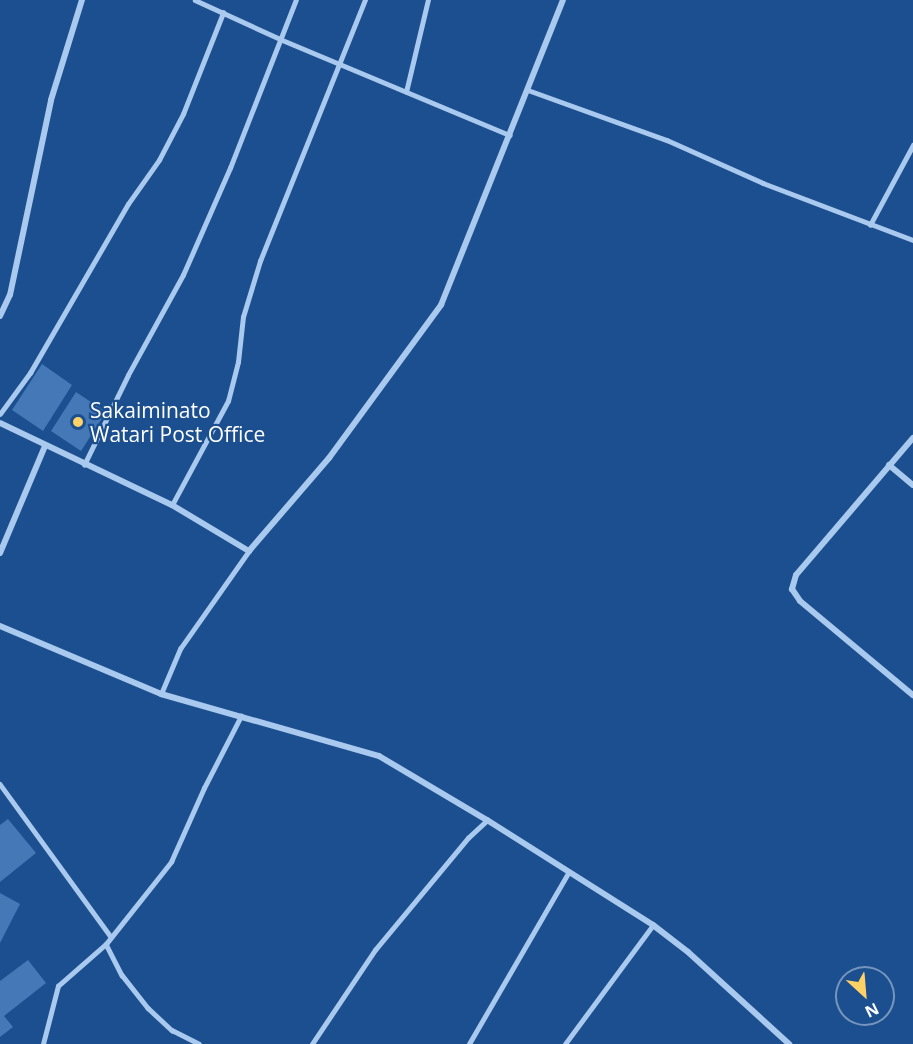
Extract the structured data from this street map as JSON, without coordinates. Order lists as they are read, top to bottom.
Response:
{
  "places": ["Sakaiminato Watari Post Office"],
  "north": "bottom right"
}
